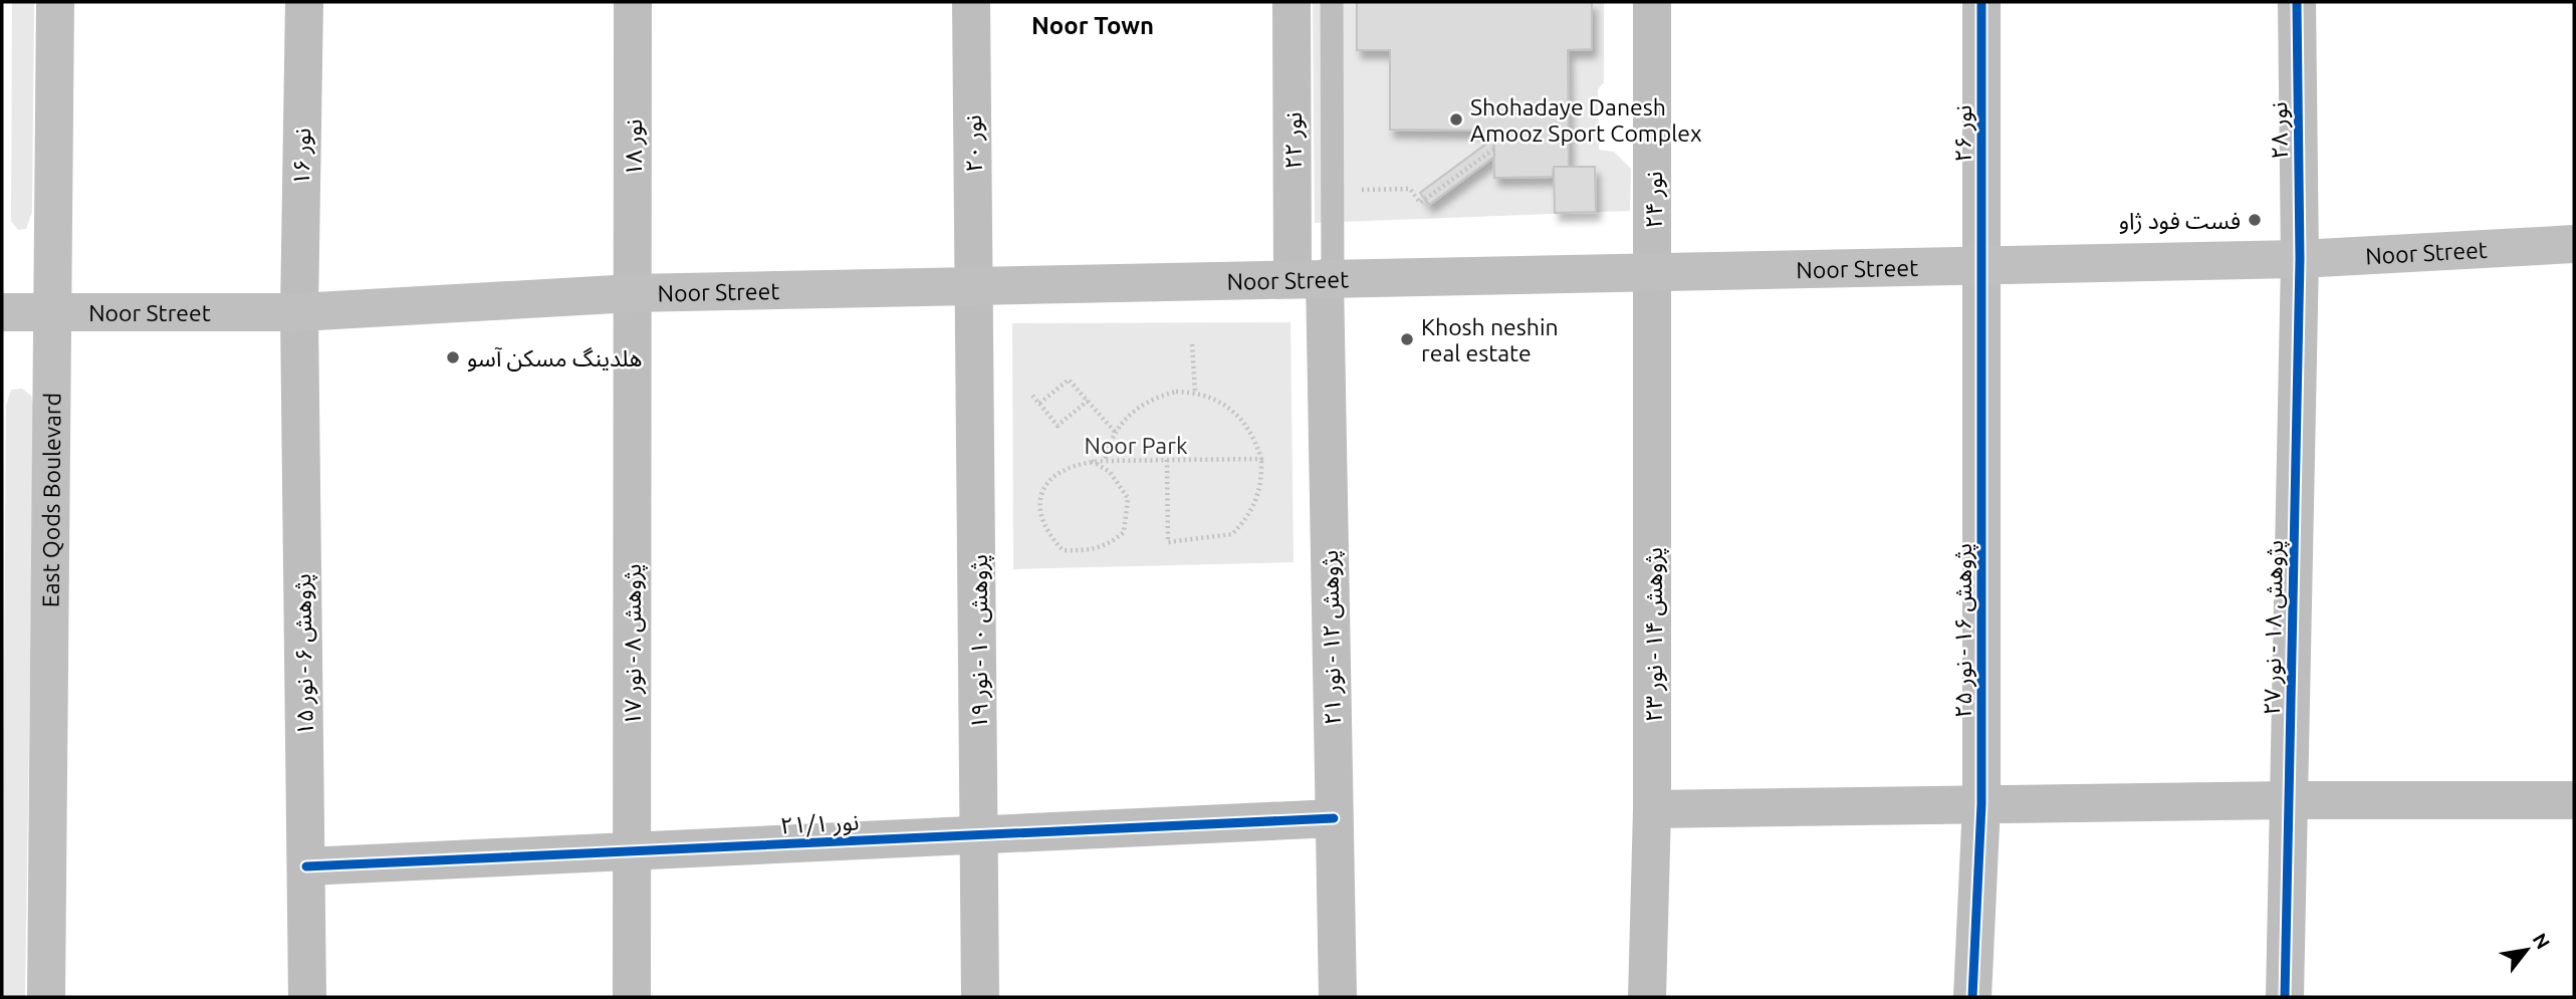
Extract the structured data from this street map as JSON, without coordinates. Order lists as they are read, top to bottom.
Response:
{
  "streets": {
    "main road": ["Noor Street", "East Qods Boulevard"],
    "street": [
      "نور ۲۸",
      "نور ۲۶",
      "نور ۲۲",
      "نور ۲۰",
      "نور ۱۸",
      "نور ۱۶",
      "نور ۲۴",
      "پژوهش ۱۸ - نور ۲۷",
      "پژوهش ۱۶ - نور ۲۵",
      "پژوهش ۱۴ - نور ۲۳",
      "پژوهش ۱۲ - نور ۲۱",
      "پژوهش ۱۰ - نور ۱۹",
      "پژوهش ۸ - نور ۱۷",
      "پژوهش ۶ - نور ۱۵",
      "نور ۲۱/۱"
    ]
  },
  "crossings": [
    ["نور ۲۸", "Noor Street"],
    ["نور ۲۸", "پژوهش ۱۸ - نور ۲۷"],
    ["نور ۲۶", "Noor Street"],
    ["نور ۲۶", "پژوهش ۱۶ - نور ۲۵"],
    ["نور ۲۲", "Noor Street"],
    ["نور ۲۲", "پژوهش ۱۲ - نور ۲۱"],
    ["نور ۲۰", "Noor Street"],
    ["نور ۲۰", "پژوهش ۱۰ - نور ۱۹"],
    ["نور ۱۸", "Noor Street"],
    ["نور ۱۸", "پژوهش ۸ - نور ۱۷"],
    ["نور ۱۶", "Noor Street"],
    ["نور ۱۶", "پژوهش ۶ - نور ۱۵"],
    ["نور ۲۴", "Noor Street"],
    ["نور ۲۴", "پژوهش ۱۴ - نور ۲۳"],
    ["Noor Street", "East Qods Boulevard"],
    ["Noor Street", "پژوهش ۱۸ - نور ۲۷"],
    ["Noor Street", "پژوهش ۱۶ - نور ۲۵"],
    ["Noor Street", "پژوهش ۱۴ - نور ۲۳"],
    ["Noor Street", "پژوهش ۱۲ - نور ۲۱"],
    ["Noor Street", "پژوهش ۱۰ - نور ۱۹"],
    ["Noor Street", "پژوهش ۸ - نور ۱۷"],
    ["Noor Street", "پژوهش ۶ - نور ۱۵"],
    ["پژوهش ۱۲ - نور ۲۱", "نور ۲۱/۱"],
    ["پژوهش ۱۰ - نور ۱۹", "نور ۲۱/۱"],
    ["پژوهش ۸ - نور ۱۷", "نور ۲۱/۱"],
    ["پژوهش ۶ - نور ۱۵", "نور ۲۱/۱"]
  ],
  "districts": ["Noor Town"],
  "parks": ["Noor Park"],
  "places": [
    "Shohadaye Danesh Amooz Sport Complex",
    "فست فود ژاو",
    "Khosh neshin real estate",
    "هلدینگ مسکن آسو"
  ],
  "north": "top right"
}
